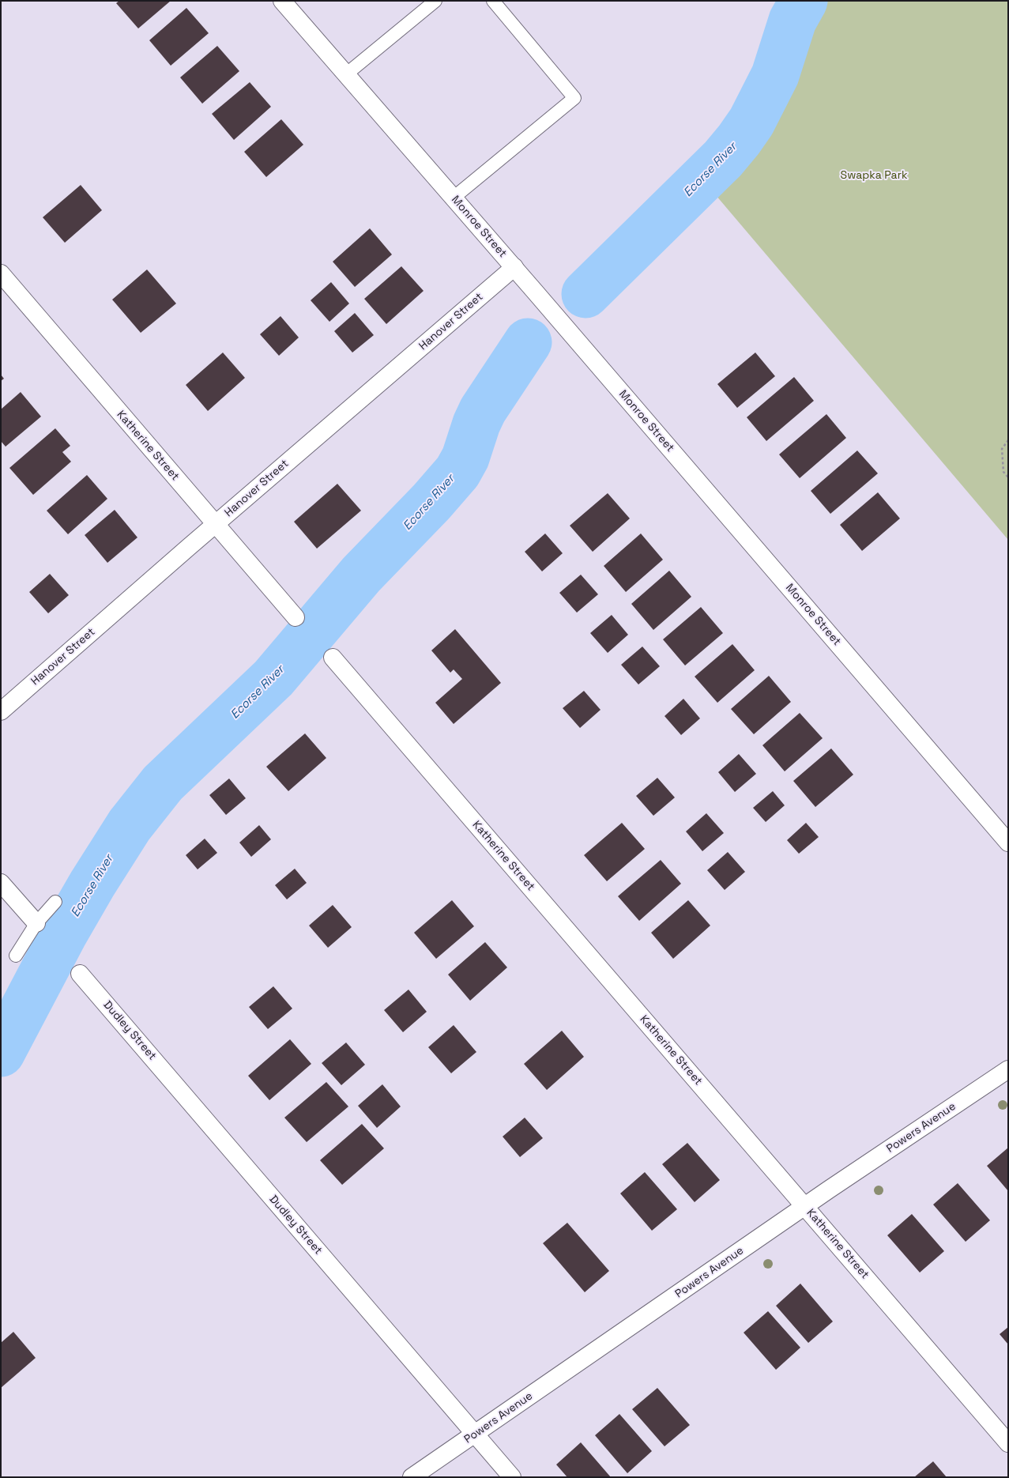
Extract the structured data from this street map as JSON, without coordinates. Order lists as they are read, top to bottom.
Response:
{
  "streets": {
    "street": [
      "Monroe Street",
      "Hanover Street",
      "Katherine Street",
      "Dudley Street",
      "Powers Avenue"
    ]
  },
  "crossings": [
    ["Monroe Street", "Hanover Street"],
    ["Hanover Street", "Katherine Street"],
    ["Katherine Street", "Powers Avenue"],
    ["Dudley Street", "Powers Avenue"]
  ],
  "water": ["Ecorse River"],
  "parks": ["Swapka Park"]
}
